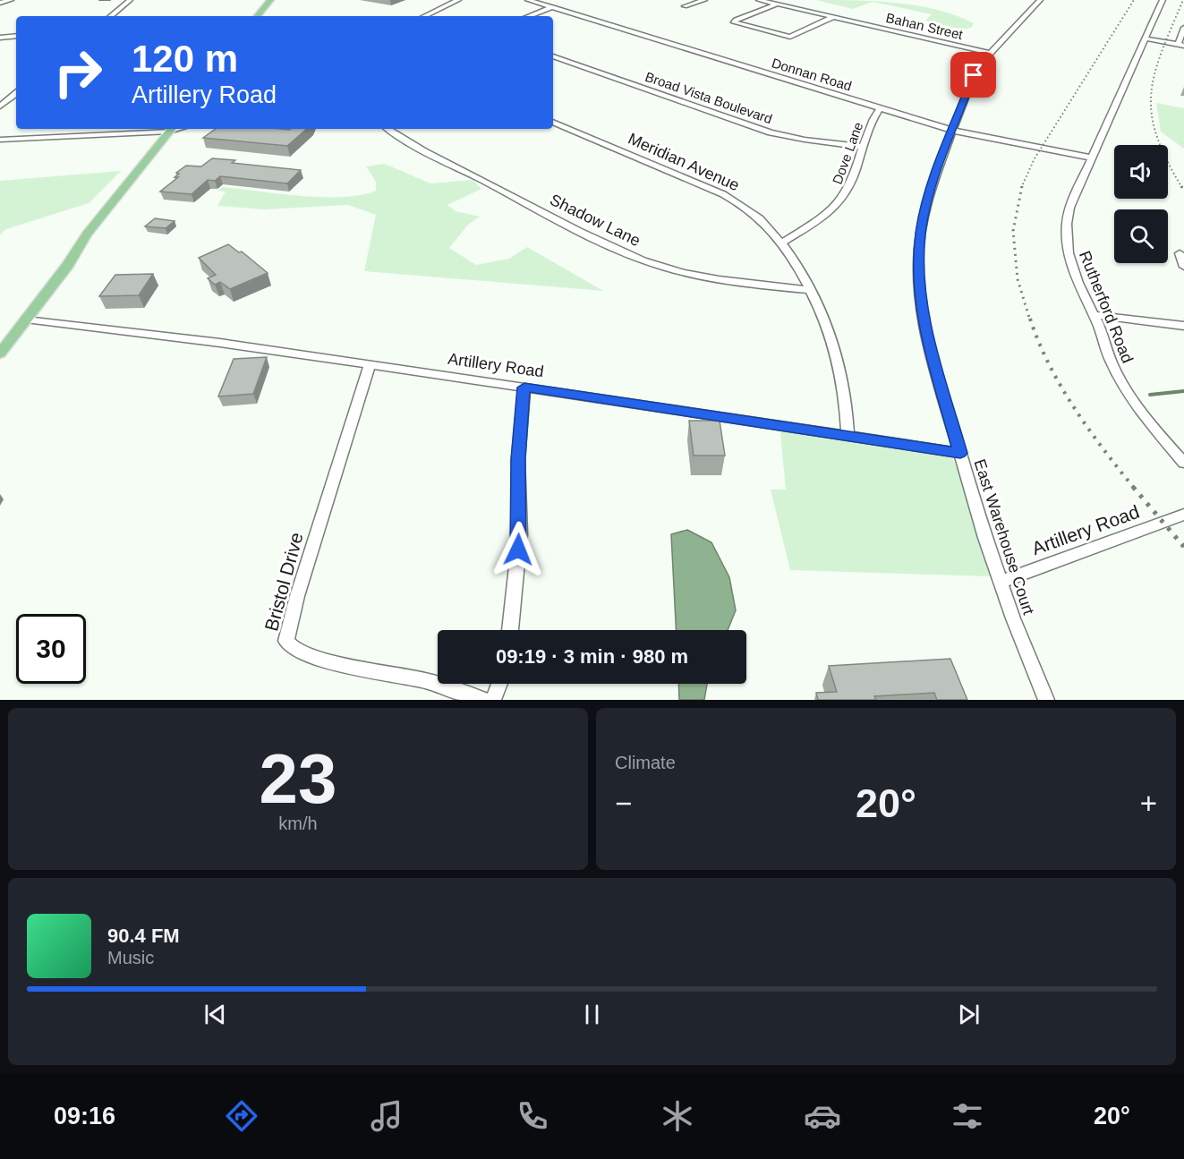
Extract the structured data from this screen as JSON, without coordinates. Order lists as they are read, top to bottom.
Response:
{
  "streets": {
    "street": [
      "Bahan Street",
      "Donnan Road",
      "Broad Vista Boulevard",
      "Dove Lane",
      "Meridian Avenue",
      "Shadow Lane",
      "Rutherford Road",
      "Artillery Road",
      "East Warehouse Court",
      "Bristol Drive"
    ]
  },
  "crossings": [
    ["Bahan Street", "East Warehouse Court"],
    ["Donnan Road", "Dove Lane"],
    ["Donnan Road", "Rutherford Road"],
    ["Donnan Road", "East Warehouse Court"],
    ["Broad Vista Boulevard", "Dove Lane"],
    ["Dove Lane", "Meridian Avenue"],
    ["Meridian Avenue", "Shadow Lane"],
    ["Meridian Avenue", "Artillery Road"],
    ["Artillery Road", "East Warehouse Court"],
    ["Artillery Road", "Bristol Drive"]
  ],
  "page": {
    "turn": ["120 m", "Artillery Road"],
    "limit": "30",
    "trip": "09:19 · 3 min · 980 m",
    "tile": [
      ["23", "km/h"],
      "Climate"
    ],
    "heat": ["−", "20°", "+"],
    "song": ["90.4 FM", "Music"],
    "tabs": ["09:16", "20°"]
  }
}
